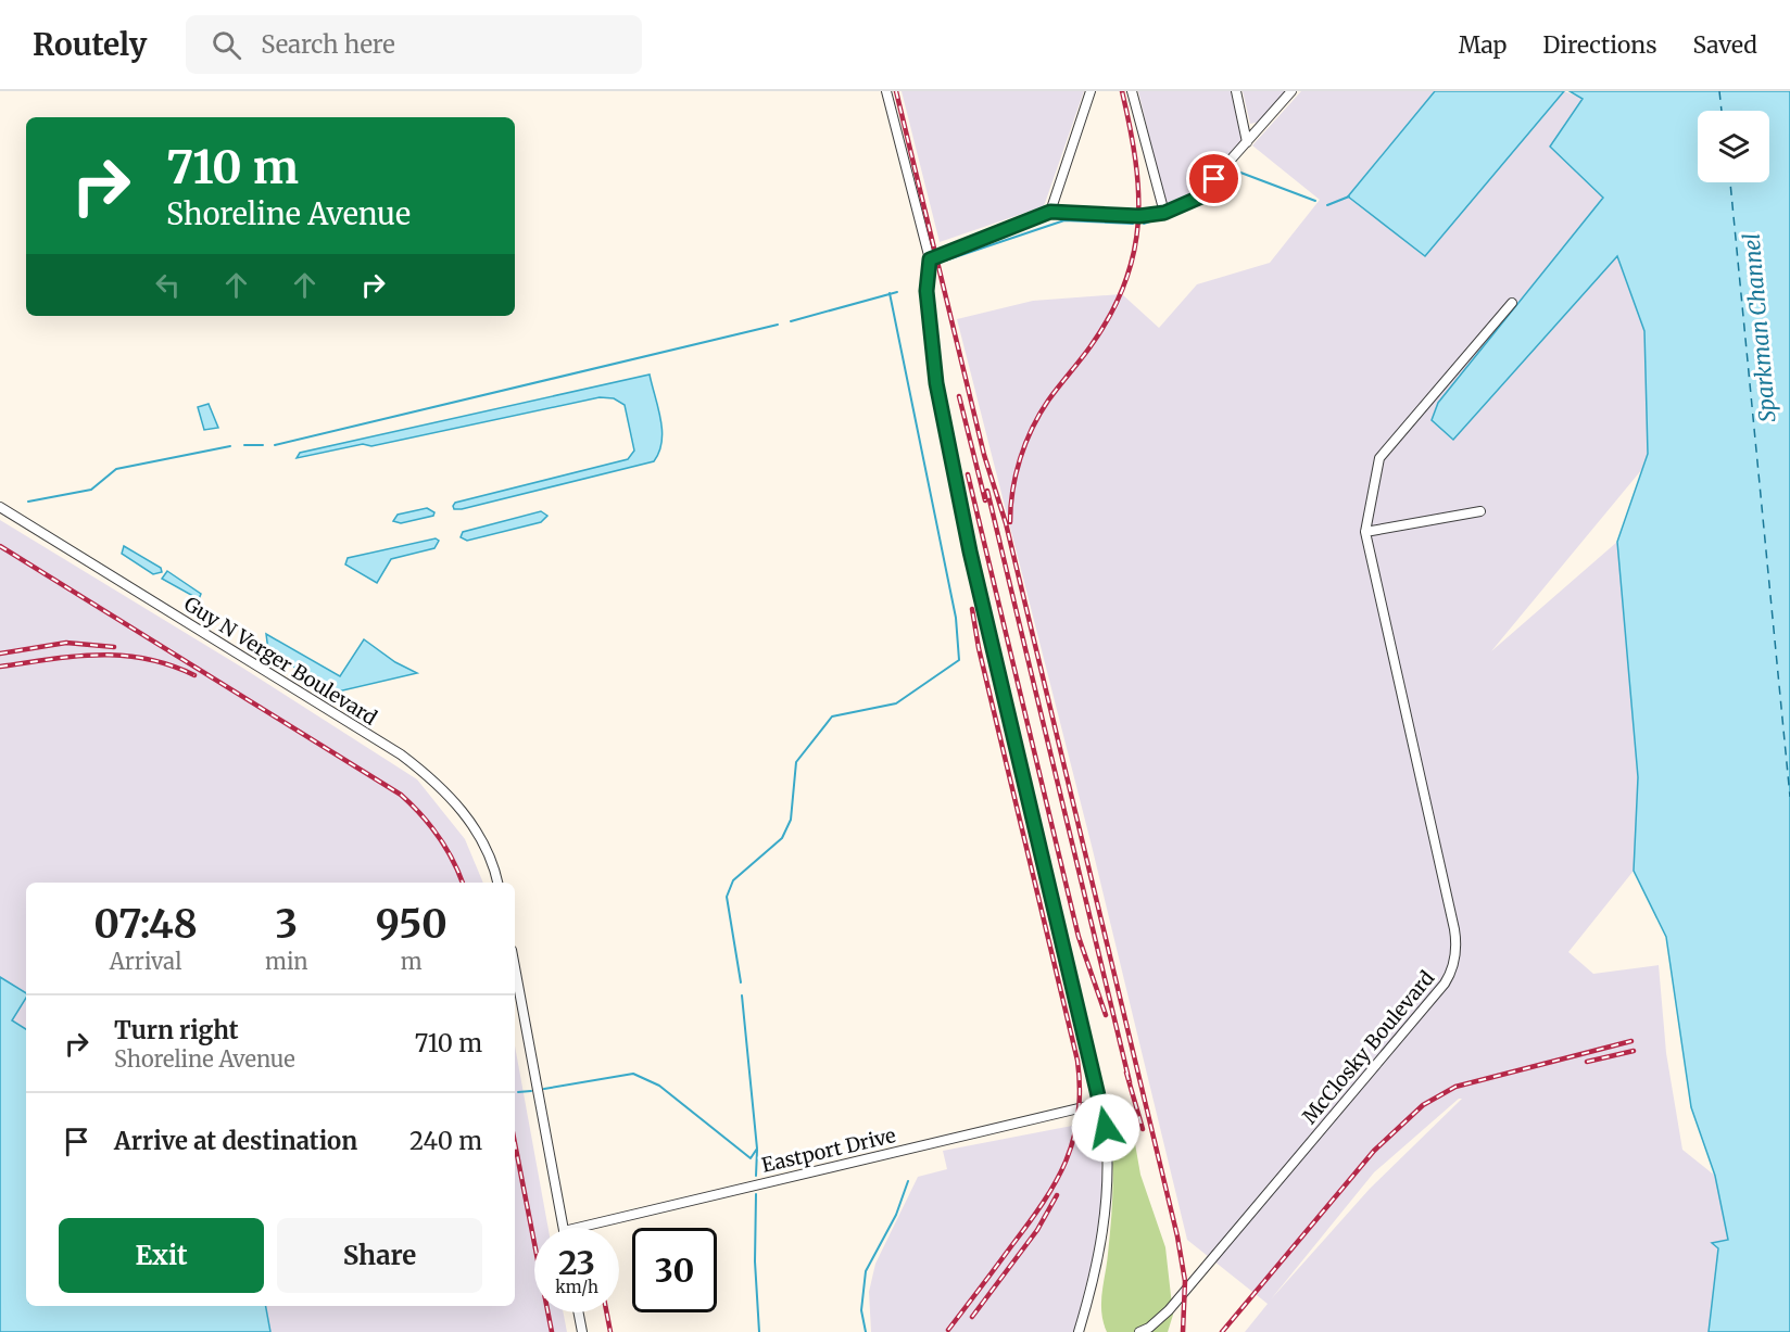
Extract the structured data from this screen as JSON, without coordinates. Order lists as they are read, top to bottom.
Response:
{
  "streets": {
    "street": ["Guy N Verger Boulevard", "McClosky Boulevard", "Eastport Drive"]
  },
  "water": ["Sparkman Channel"],
  "page": {
    "header": "Routely",
    "search": "Search here",
    "nav": ["Map", "Directions", "Saved"],
    "turn": ["710 m", "Shoreline Avenue"],
    "eta": [
      "07:48",
      "Arrival",
      "3",
      "min",
      "950",
      "m"
    ],
    "list": [
      {
        "name": "Turn right",
        "note": "Shoreline Avenue",
        "value": "710 m"
      },
      {
        "name": "Arrive at destination",
        "value": "240 m"
      }
    ],
    "buttons": ["Exit", "Share"],
    "speed": "23 km/h",
    "limit": "30"
  }
}
